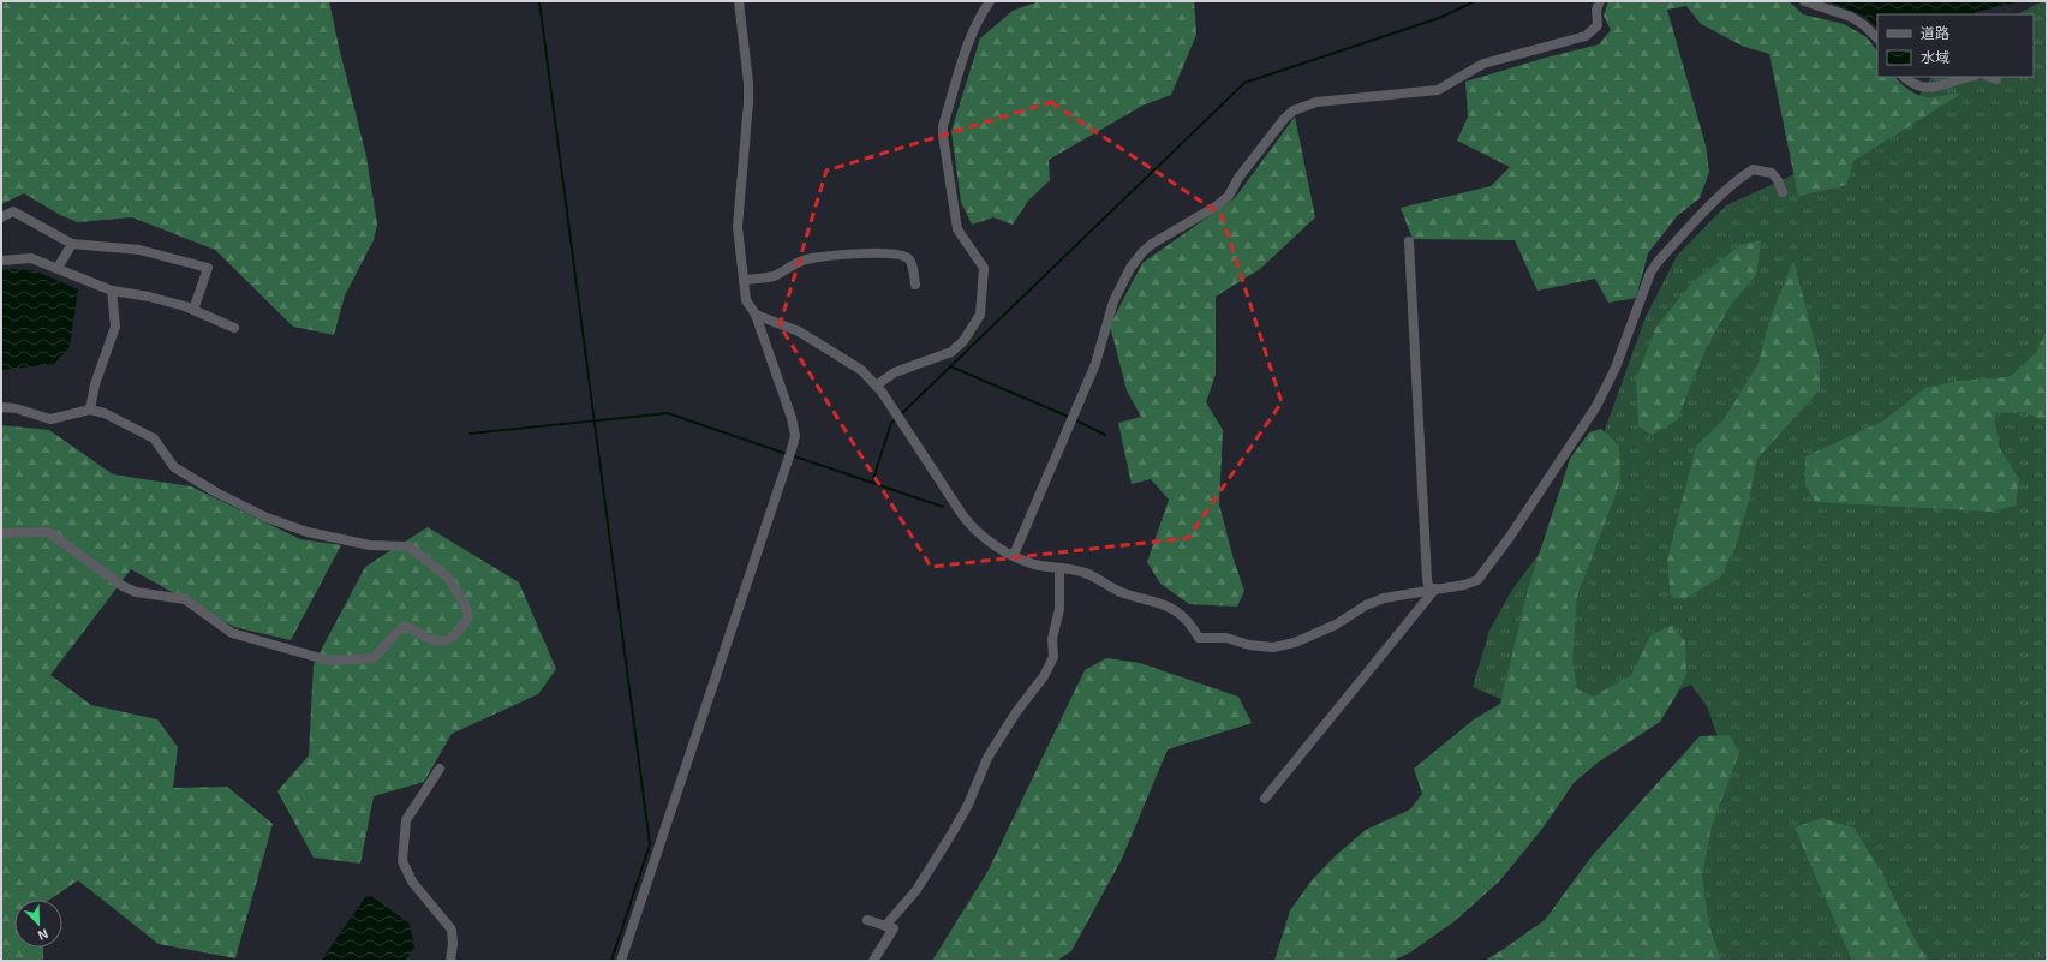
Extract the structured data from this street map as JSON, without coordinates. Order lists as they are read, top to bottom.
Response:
{
  "legend": ["道路", "水域"],
  "north": "bottom right"
}
